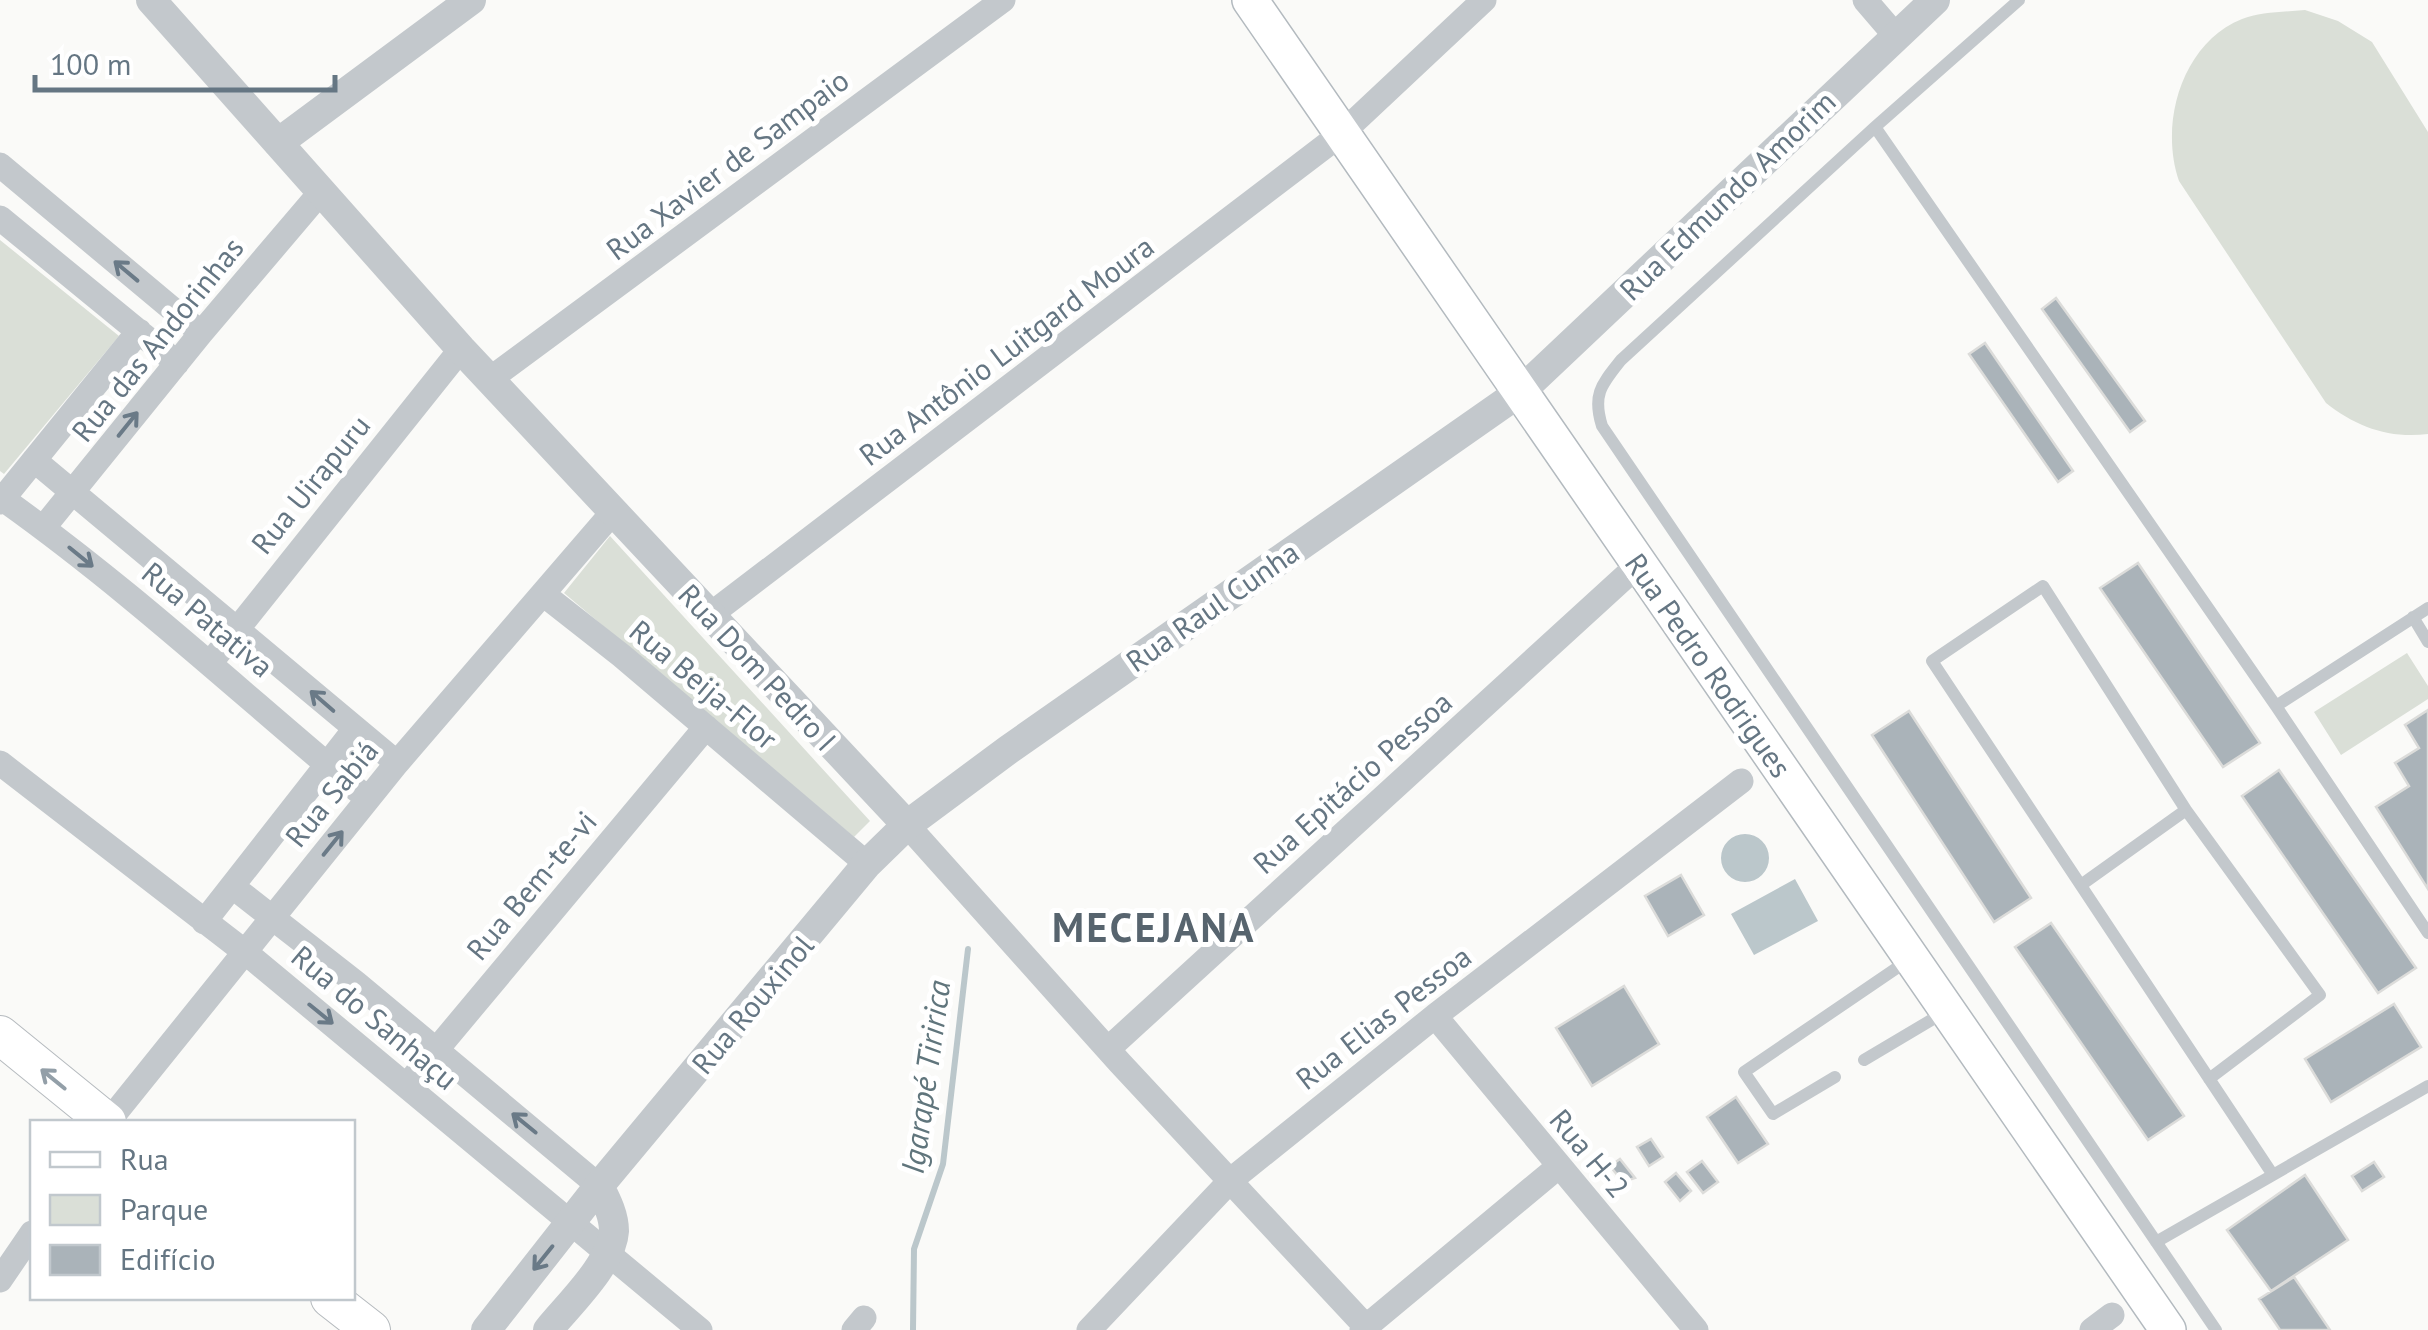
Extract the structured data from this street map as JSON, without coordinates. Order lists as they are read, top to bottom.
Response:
{
  "streets": {
    "main road": ["Rua Pedro Rodrigues"],
    "street": [
      "Rua Xavier de Sampaio",
      "Rua Edmundo Amorim",
      "Rua das Andorinhas",
      "Rua Antônio Luitgard Moura",
      "Rua Uirapuru",
      "Rua Raul Cunha",
      "Rua Patativa",
      "Rua Dom Pedro I",
      "Rua Beija-Flor",
      "Rua Epitácio Pessoa",
      "Rua Sabiá",
      "Rua Bem-te-vi",
      "Rua Rouxinol",
      "Rua do Sanhaçu",
      "Rua Elias Pessoa",
      "Rua H-2"
    ]
  },
  "crossings": [
    ["Rua Xavier de Sampaio", "Rua Dom Pedro I"],
    ["Rua Edmundo Amorim", "Rua Raul Cunha"],
    ["Rua Edmundo Amorim", "Rua Pedro Rodrigues"],
    ["Rua das Andorinhas", "Rua Patativa"],
    ["Rua das Andorinhas", "Rua Dom Pedro I"],
    ["Rua Antônio Luitgard Moura", "Rua Pedro Rodrigues"],
    ["Rua Antônio Luitgard Moura", "Rua Dom Pedro I"],
    ["Rua Uirapuru", "Rua Patativa"],
    ["Rua Uirapuru", "Rua Dom Pedro I"],
    ["Rua Raul Cunha", "Rua Pedro Rodrigues"],
    ["Rua Raul Cunha", "Rua Dom Pedro I"],
    ["Rua Raul Cunha", "Rua Rouxinol"],
    ["Rua Patativa", "Rua Sabiá"],
    ["Rua Pedro Rodrigues", "Rua Epitácio Pessoa"],
    ["Rua Dom Pedro I", "Rua Epitácio Pessoa"],
    ["Rua Dom Pedro I", "Rua Sabiá"],
    ["Rua Dom Pedro I", "Rua Rouxinol"],
    ["Rua Dom Pedro I", "Rua Elias Pessoa"],
    ["Rua Beija-Flor", "Rua Sabiá"],
    ["Rua Beija-Flor", "Rua Bem-te-vi"],
    ["Rua Beija-Flor", "Rua Rouxinol"],
    ["Rua Sabiá", "Rua do Sanhaçu"],
    ["Rua Bem-te-vi", "Rua do Sanhaçu"],
    ["Rua Rouxinol", "Rua do Sanhaçu"],
    ["Rua Elias Pessoa", "Rua H-2"]
  ],
  "districts": ["MECEJANA"],
  "water": ["Igarapé Tiririca"],
  "legend": ["Rua", "Parque", "Edifício"],
  "scale_bar": "100 m"
}
